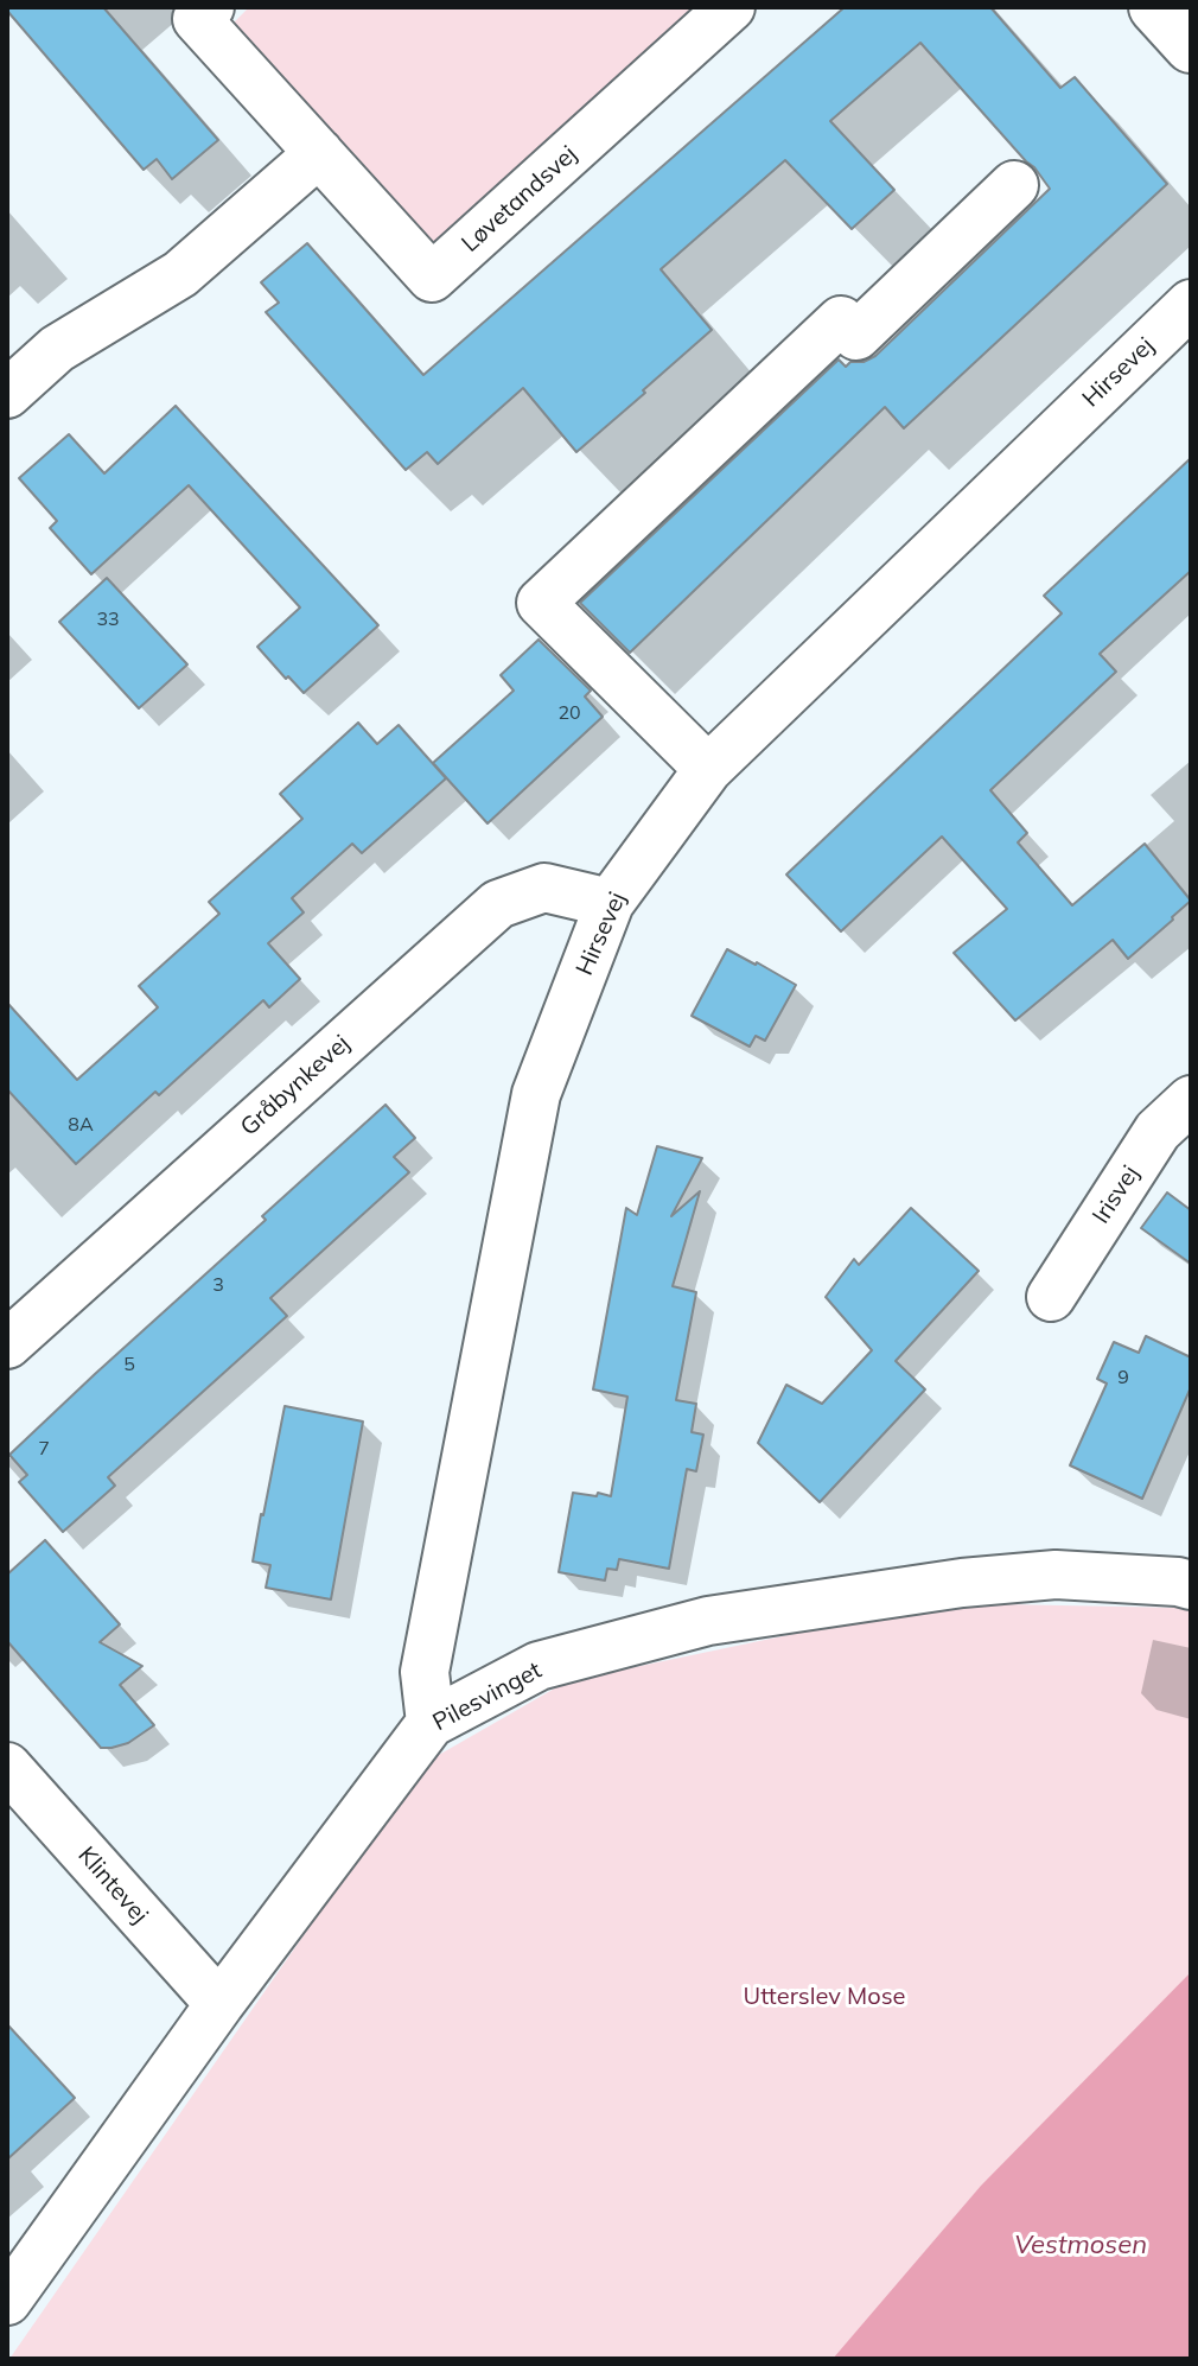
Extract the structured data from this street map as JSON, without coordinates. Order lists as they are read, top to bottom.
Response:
{
  "streets": {
    "street": [
      "Løvetandsvej",
      "Hirsevej",
      "Gråbynkevej",
      "Irisvej",
      "Pilesvinget",
      "Klintevej"
    ]
  },
  "crossings": [
    ["Hirsevej", "Gråbynkevej"],
    ["Hirsevej", "Pilesvinget"],
    ["Pilesvinget", "Klintevej"]
  ],
  "water": ["Vestmosen"],
  "parks": ["Utterslev Mose"],
  "house_numbers": [
    "33",
    "20",
    "8A",
    "3",
    "5",
    "9",
    "7"
  ]
}
